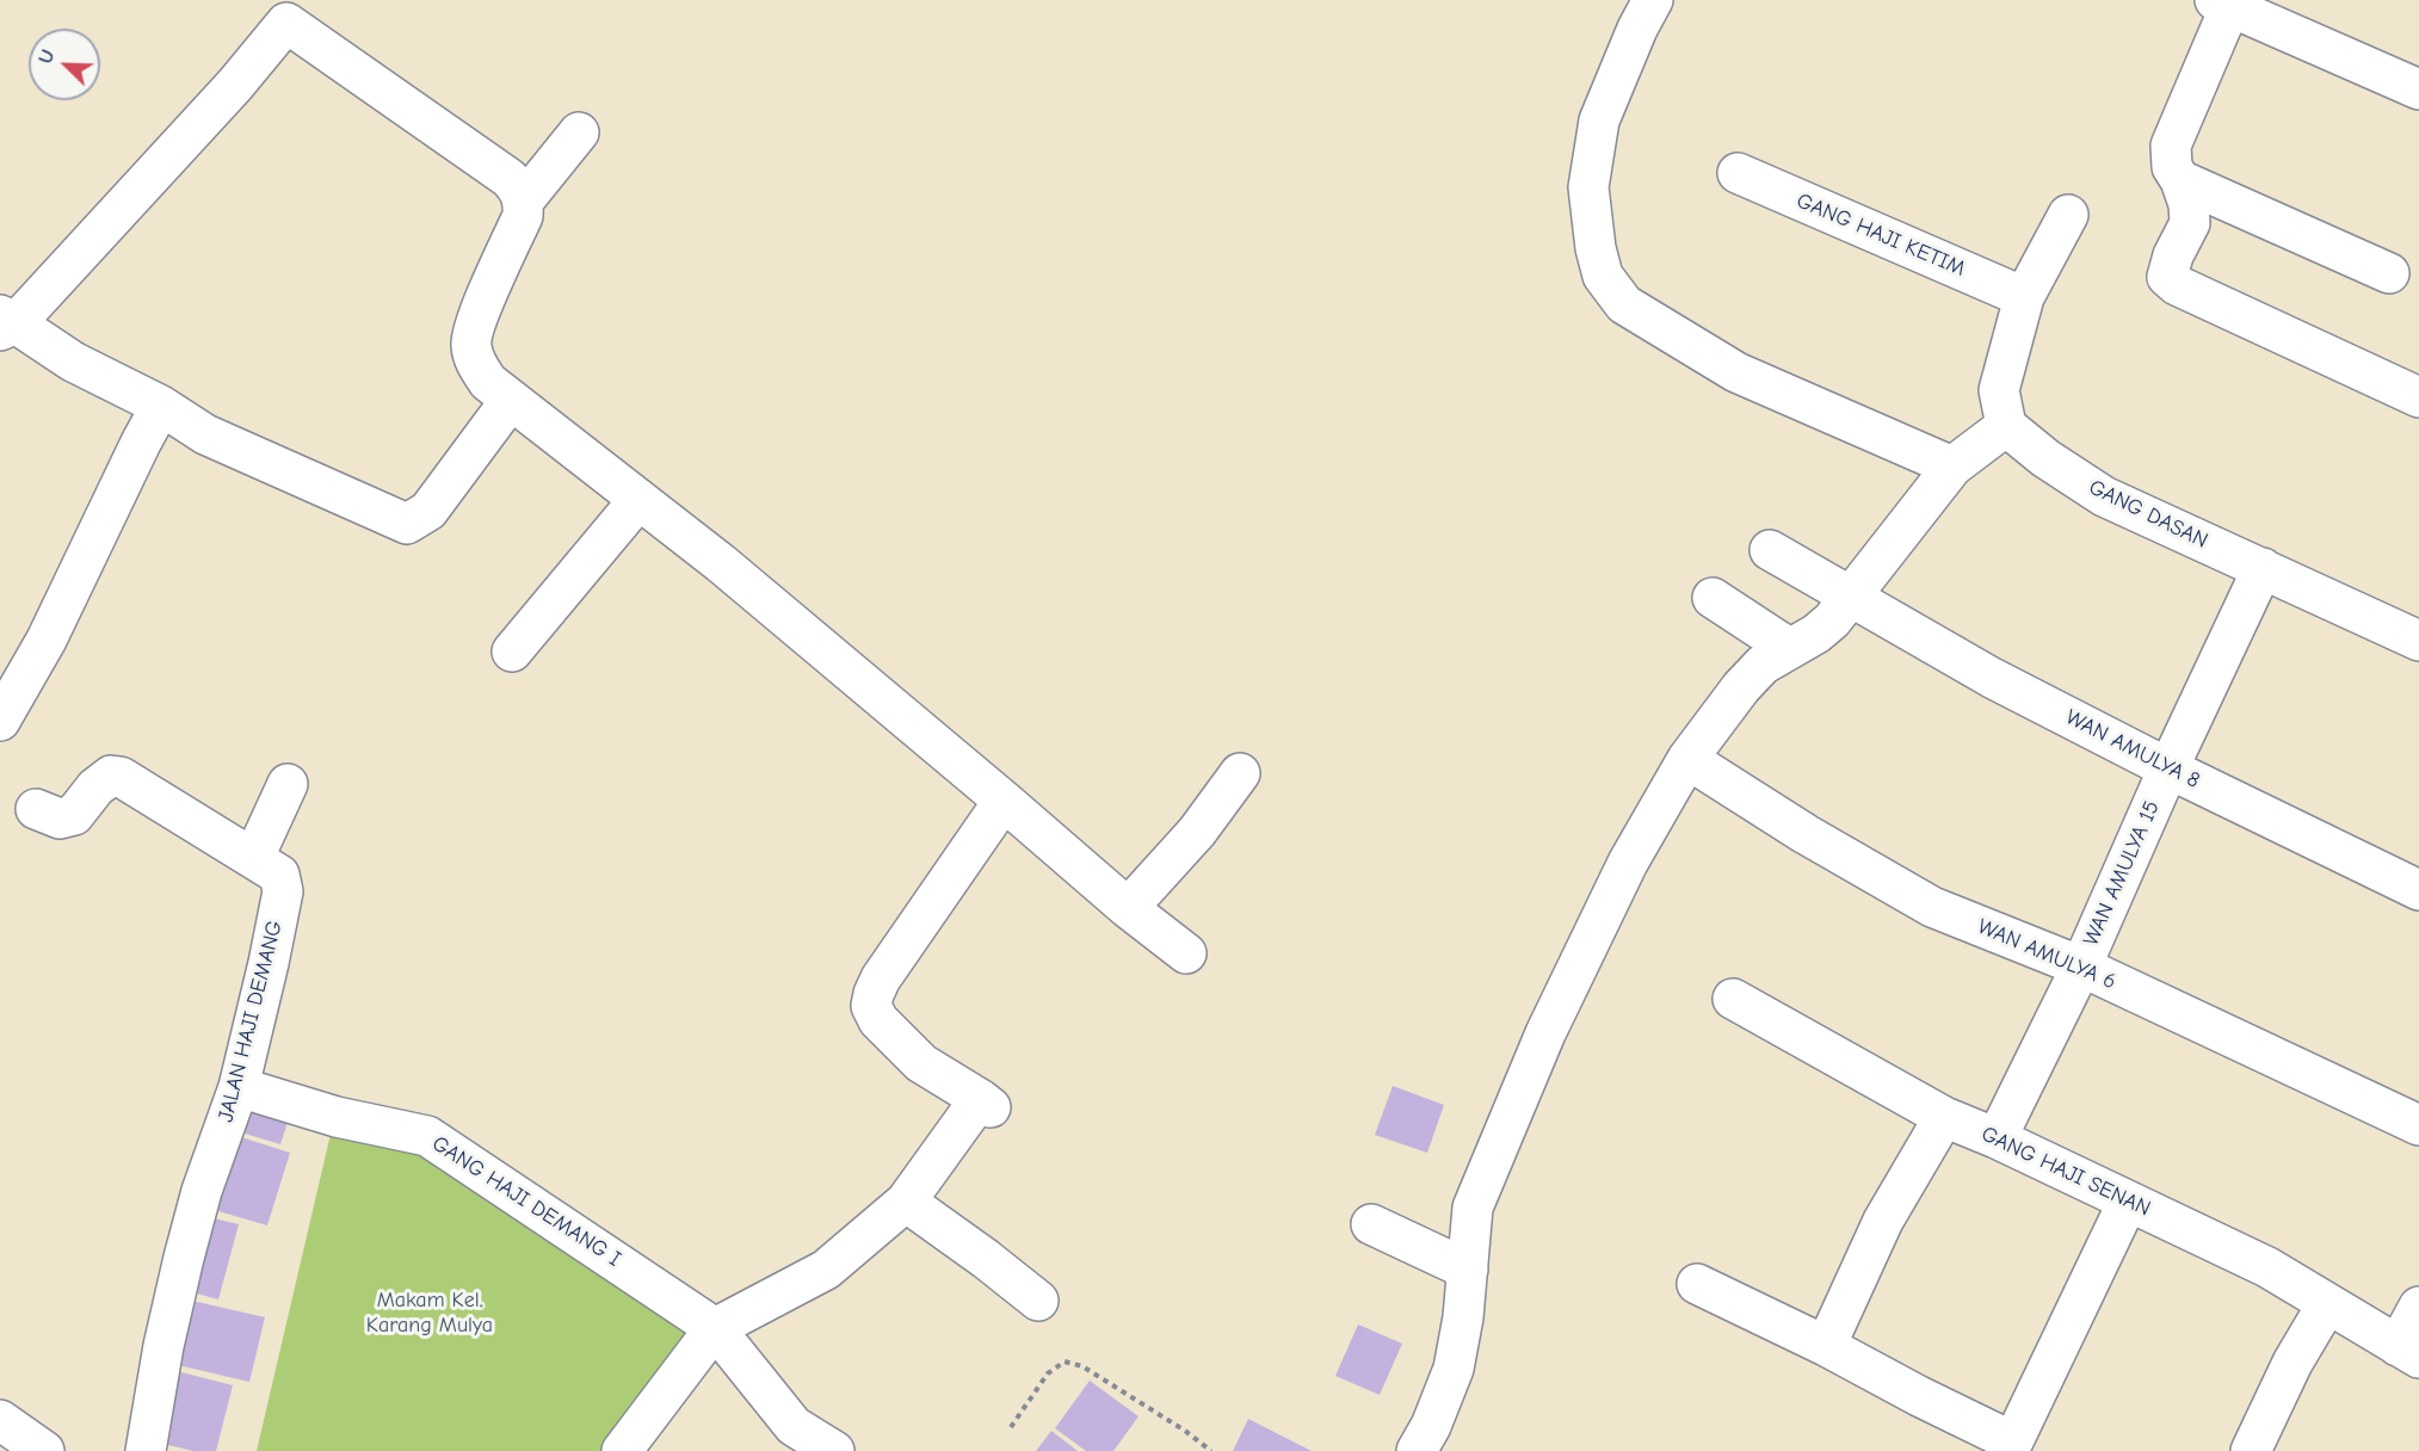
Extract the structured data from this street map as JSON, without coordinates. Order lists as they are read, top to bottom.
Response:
{
  "streets": {
    "street": [
      "GANG HAJI KETIM",
      "GANG DASAN",
      "WAN AMULYA 8",
      "WAN AMULYA 15",
      "WAN AMULYA 6",
      "JALAN HAJI DEMANG",
      "GANG HAJI SENAN",
      "GANG HAJI DEMANG I"
    ]
  },
  "crossings": [
    ["GANG DASAN", "WAN AMULYA 15"],
    ["WAN AMULYA 8", "WAN AMULYA 15"],
    ["WAN AMULYA 15", "WAN AMULYA 6"],
    ["WAN AMULYA 15", "GANG HAJI SENAN"],
    ["JALAN HAJI DEMANG", "GANG HAJI DEMANG I"]
  ],
  "parks": ["Makam Kel. Karang Mulya"],
  "north": "top left"
}
